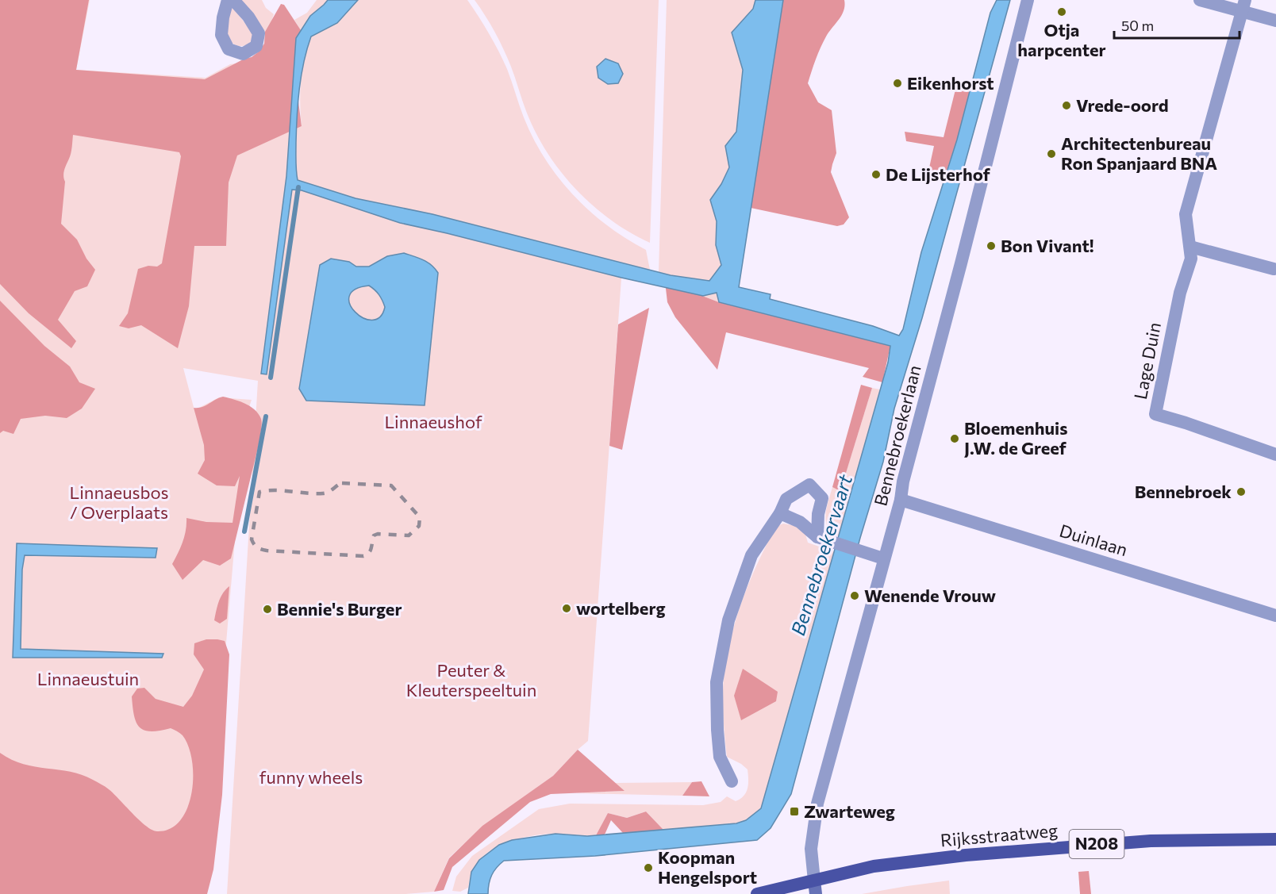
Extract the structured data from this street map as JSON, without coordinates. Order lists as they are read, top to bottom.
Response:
{
  "streets": {
    "main road": ["Rijksstraatweg", "N208"],
    "street": ["Lage Duin", "Bennebroekerlaan", "Duinlaan"]
  },
  "crossings": [
    ["Bennebroekerlaan", "Duinlaan"],
    ["Bennebroekerlaan", "Rijksstraatweg"]
  ],
  "water": ["Bennebroekervaart"],
  "parks": [
    "Linnaeushof",
    "Linnaeusbos / Overplaats",
    "Peuter & Kleuterspeeltuin",
    "Linnaeustuin",
    "funny wheels"
  ],
  "places": {
    "other": [
      "Otja harpcenter",
      "Eikenhorst",
      "Vrede-oord",
      "Architectenbureau Ron Spanjaard BNA",
      "De Lijsterhof",
      "Bon Vivant!",
      "Bloemenhuis J.W. de Greef",
      "Bennebroek",
      "Wenende Vrouw",
      "wortelberg",
      "Bennie's Burger",
      "Koopman Hengelsport"
    ],
    "transit": ["Zwarteweg"]
  },
  "scale_bar": "50 m"
}
